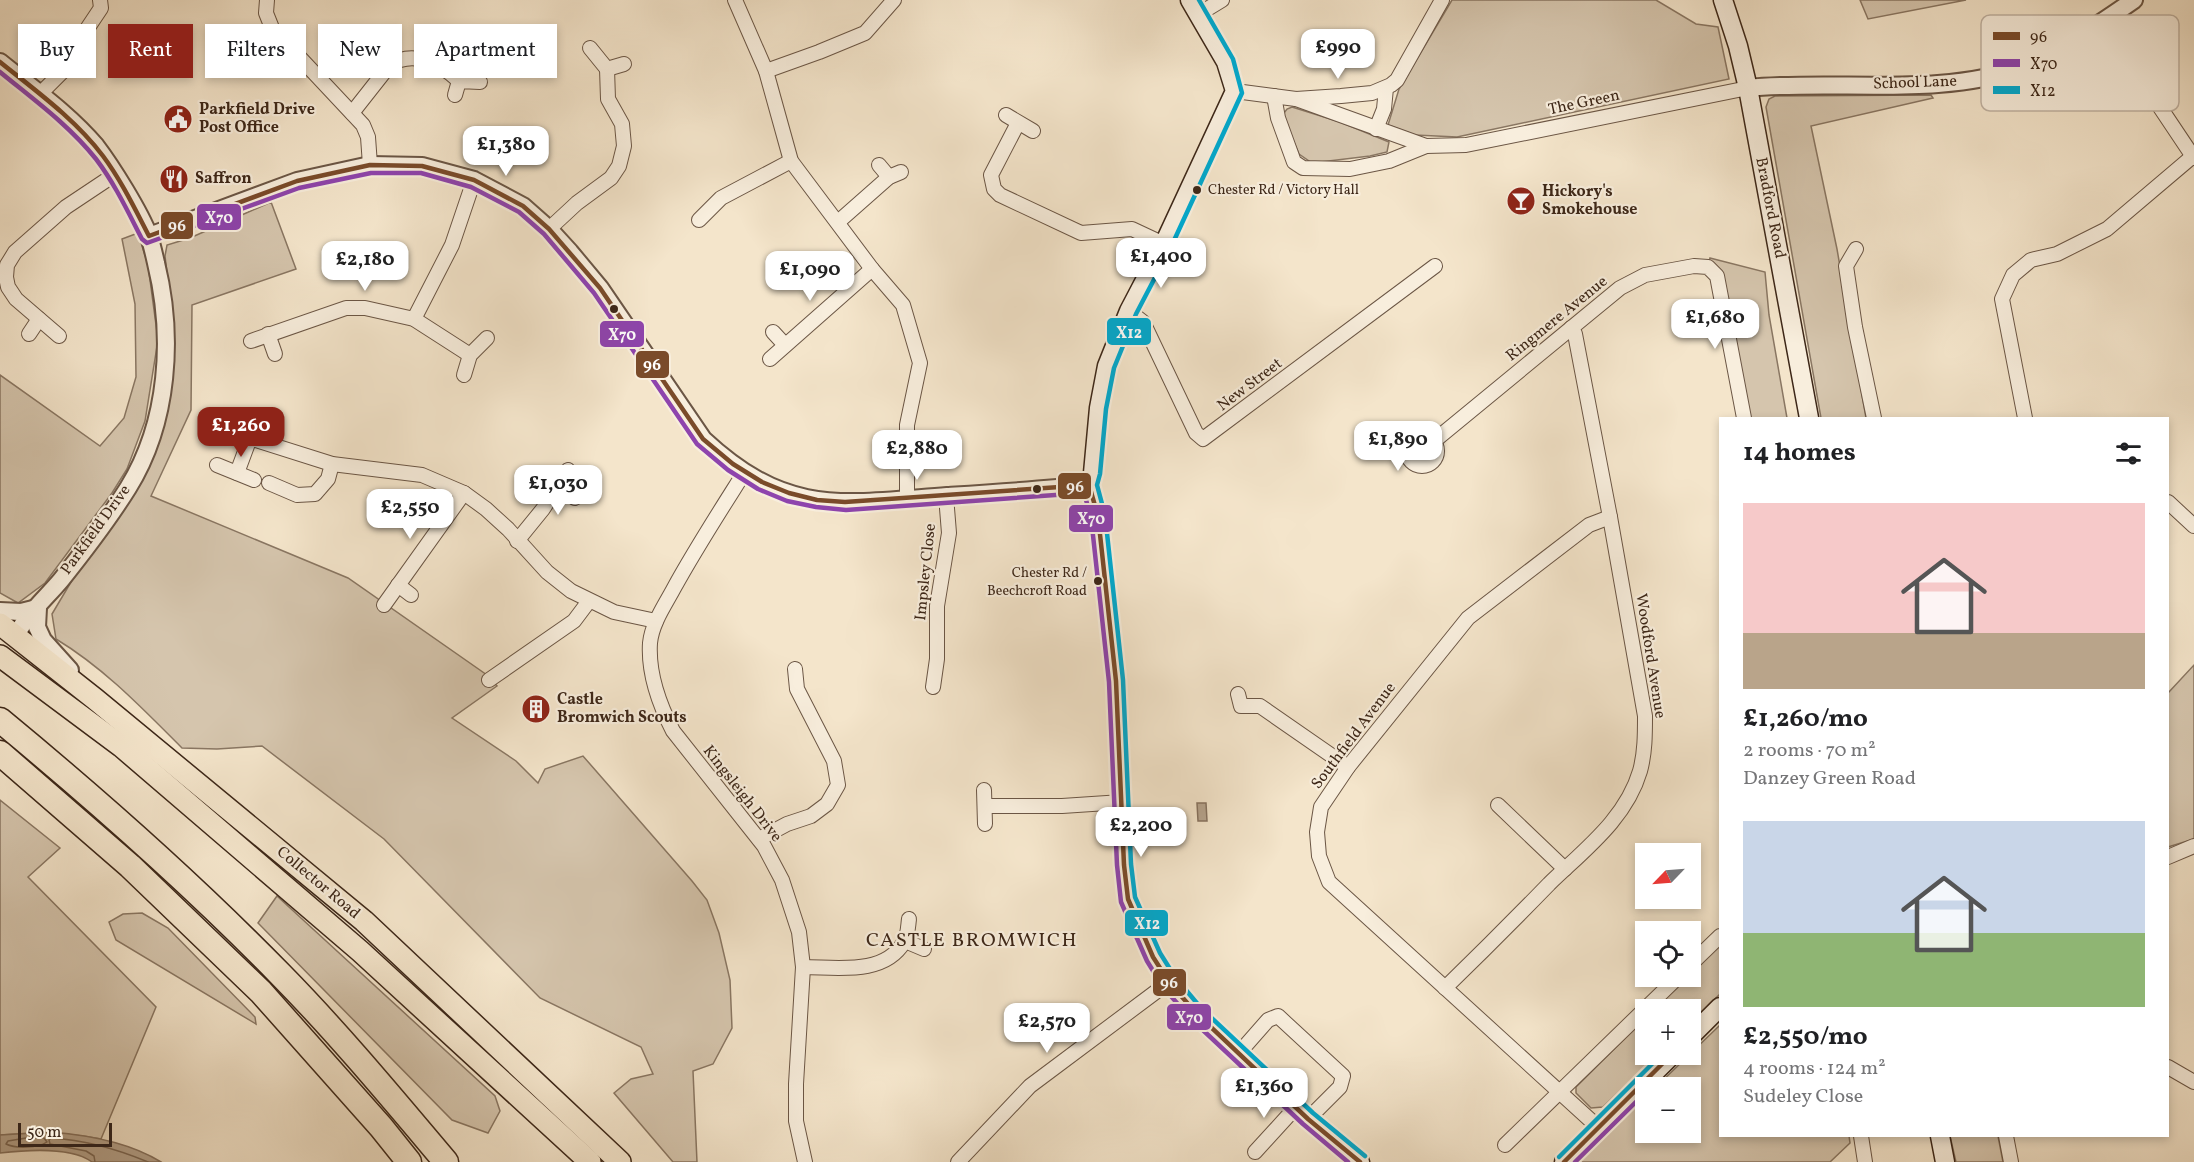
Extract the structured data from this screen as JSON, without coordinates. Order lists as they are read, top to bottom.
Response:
{
  "streets": {
    "highway": ["Collector Road"],
    "main road": ["Bradford Road"],
    "street": [
      "School Lane",
      "The Green",
      "Ringmere Avenue",
      "New Street",
      "Parkfield Drive",
      "Impsley Close",
      "Woodford Avenue",
      "Southfield Avenue",
      "Kingsleigh Drive"
    ]
  },
  "crossings": [
    ["School Lane", "The Green"],
    ["School Lane", "Bradford Road"],
    ["The Green", "Bradford Road"],
    ["Ringmere Avenue", "Woodford Avenue"],
    ["Parkfield Drive", "Collector Road"],
    ["Woodford Avenue", "Southfield Avenue"]
  ],
  "districts": ["CASTLE BROMWICH"],
  "places": {
    "public building": ["Parkfield Drive Post Office"],
    "restaurant": ["Saffron"],
    "other": ["Chester Rd / Victory Hall", "Chester Rd / Beechcroft Road"],
    "bar": ["Hickory's Smokehouse"],
    "building": ["Castle Bromwich Scouts"]
  },
  "lines": ["transit line X12", "transit line 96", "transit line X70"],
  "legend": ["96", "X70", "X12"],
  "scale_bar": "50 m",
  "north": "bottom left",
  "page": {
    "chip": [
      "Buy",
      "Rent",
      "Filters",
      "New",
      "Apartment"
    ],
    "price": [
      "£990",
      "£1,380",
      "£1,400",
      "£2,180",
      "£1,090",
      "£1,680",
      "£1,260",
      "£1,890",
      "£2,880",
      "£1,030",
      "£2,550",
      "£2,200",
      "£2,570",
      "£1,360"
    ],
    "heading": "14 homes",
    "list": [
      {
        "name": "£1,260/mo",
        "note": "2 rooms · 70 m² · Danzey Green Road"
      },
      {
        "name": "£2,550/mo",
        "note": "4 rooms · 124 m² · Sudeley Close"
      }
    ],
    "map_buttons": ["+", "−"],
    "scale": "50 m"
  }
}
